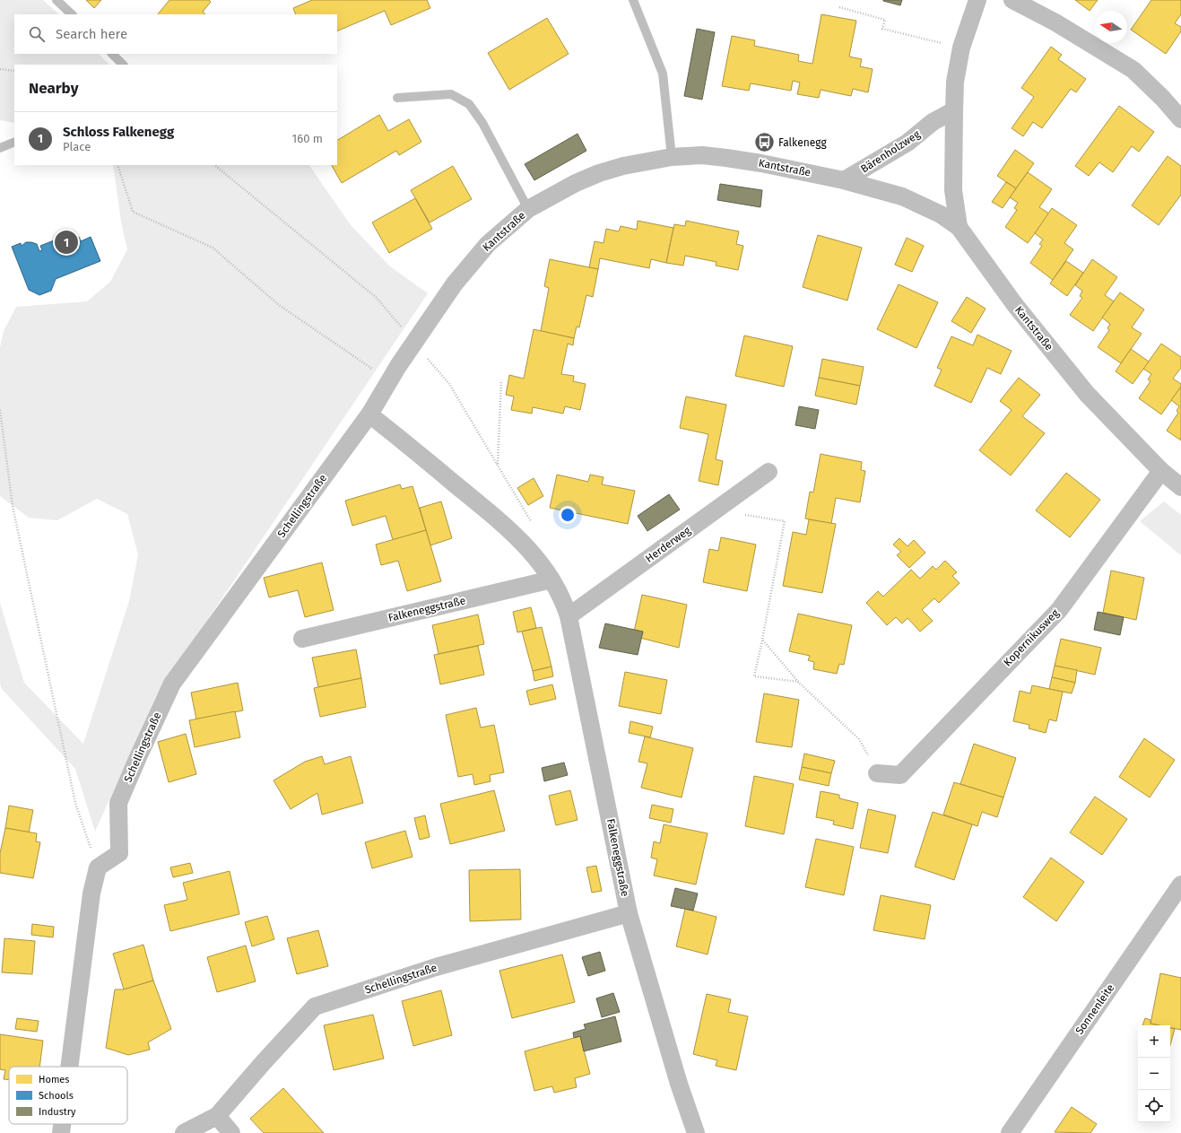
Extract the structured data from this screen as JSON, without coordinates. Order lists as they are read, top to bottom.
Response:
{
  "streets": {
    "street": [
      "Bärenholzweg",
      "Kantstraße",
      "Schellingstraße",
      "Herderweg",
      "Falkeneggstraße",
      "Kopernikusweg",
      "Sonnenleite"
    ]
  },
  "crossings": [
    ["Bärenholzweg", "Kantstraße"],
    ["Kantstraße", "Schellingstraße"],
    ["Kantstraße", "Falkeneggstraße"],
    ["Kantstraße", "Kopernikusweg"],
    ["Schellingstraße", "Falkeneggstraße"],
    ["Herderweg", "Falkeneggstraße"]
  ],
  "places": {
    "bus stop": ["Falkenegg"]
  },
  "legend": ["Homes", "Schools", "Industry"],
  "north": "left",
  "page": {
    "search": "Search here",
    "heading": "Nearby",
    "list": [
      {
        "mark": "1",
        "name": "Schloss Falkenegg",
        "note": "Place",
        "value": "160 m"
      }
    ],
    "pins": "1",
    "map_buttons": ["+", "−"]
  }
}
